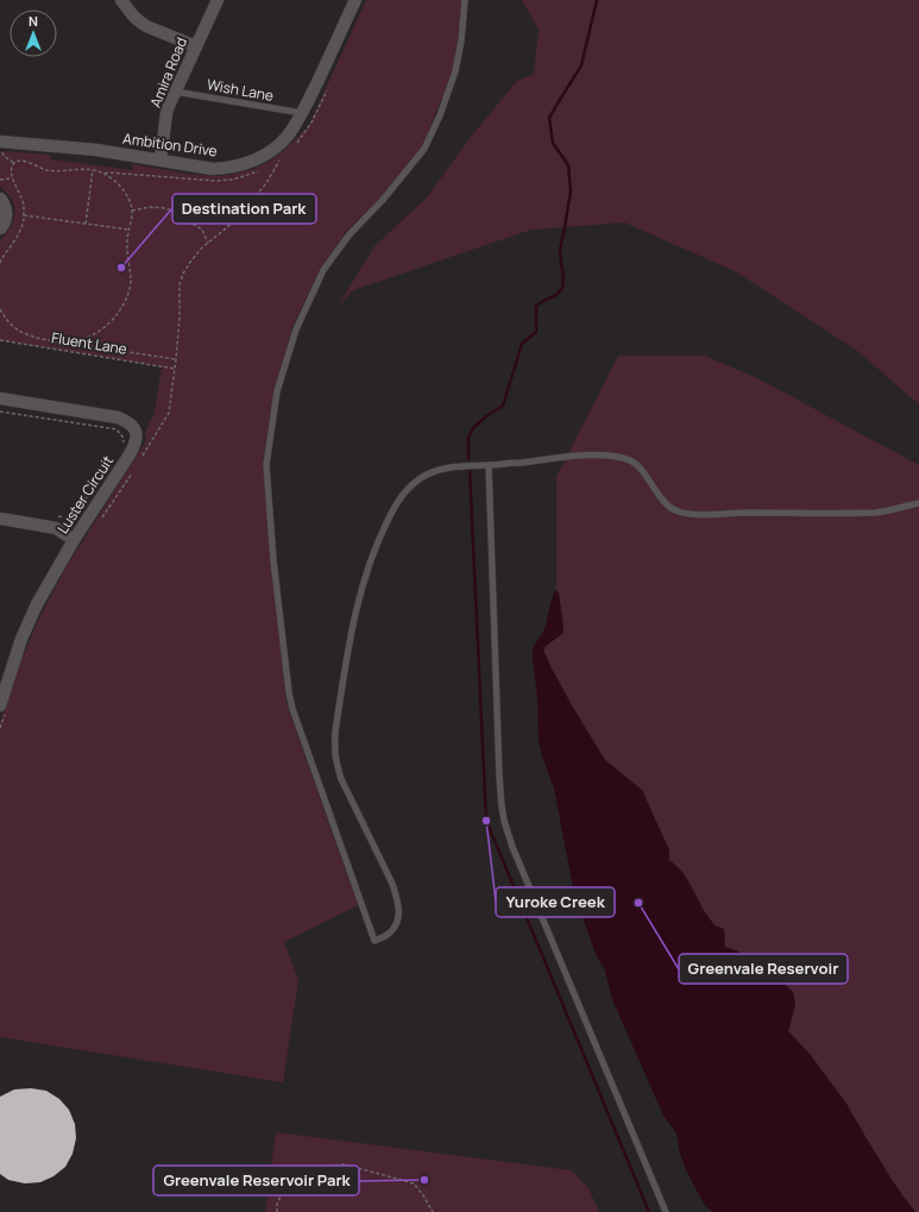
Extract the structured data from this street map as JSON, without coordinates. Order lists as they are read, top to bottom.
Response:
{
  "streets": {
    "street": ["Amira Road", "Ambition Drive", "Luster Circuit"],
    "lane": ["Wish Lane"],
    "path": ["Fluent Lane"]
  },
  "crossings": [
    ["Amira Road", "Wish Lane"],
    ["Amira Road", "Ambition Drive"],
    ["Wish Lane", "Ambition Drive"]
  ],
  "places": [
    "Destination Park",
    "Yuroke Creek",
    "Greenvale Reservoir",
    "Greenvale Reservoir Park"
  ],
  "north": "top"
}
